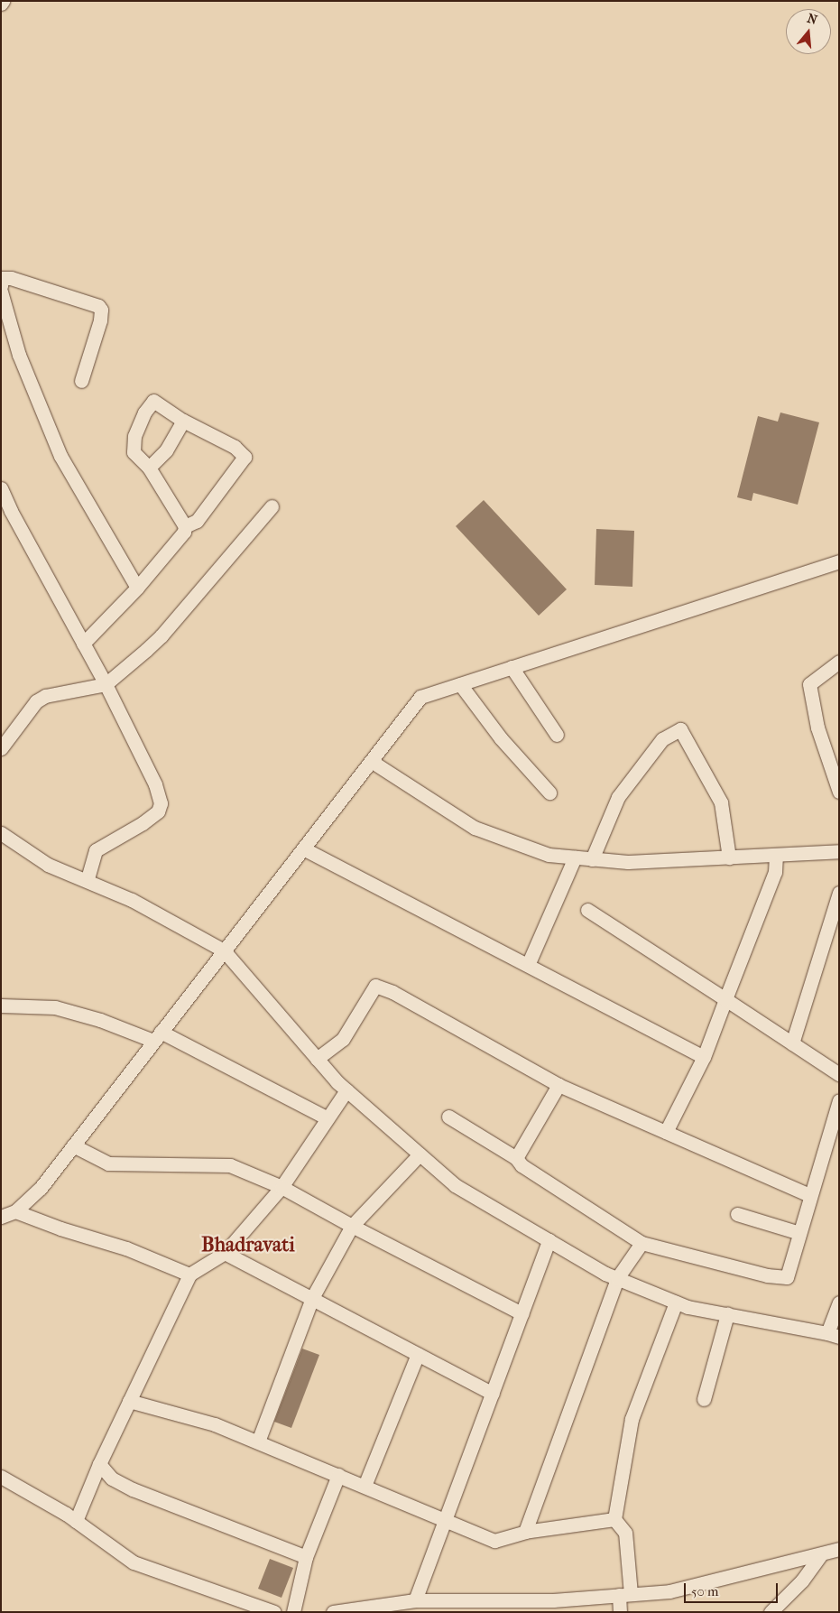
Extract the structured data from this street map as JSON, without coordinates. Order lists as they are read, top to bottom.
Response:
{
  "districts": ["Bhadravati"],
  "scale_bar": "50 m",
  "north": "top"
}
